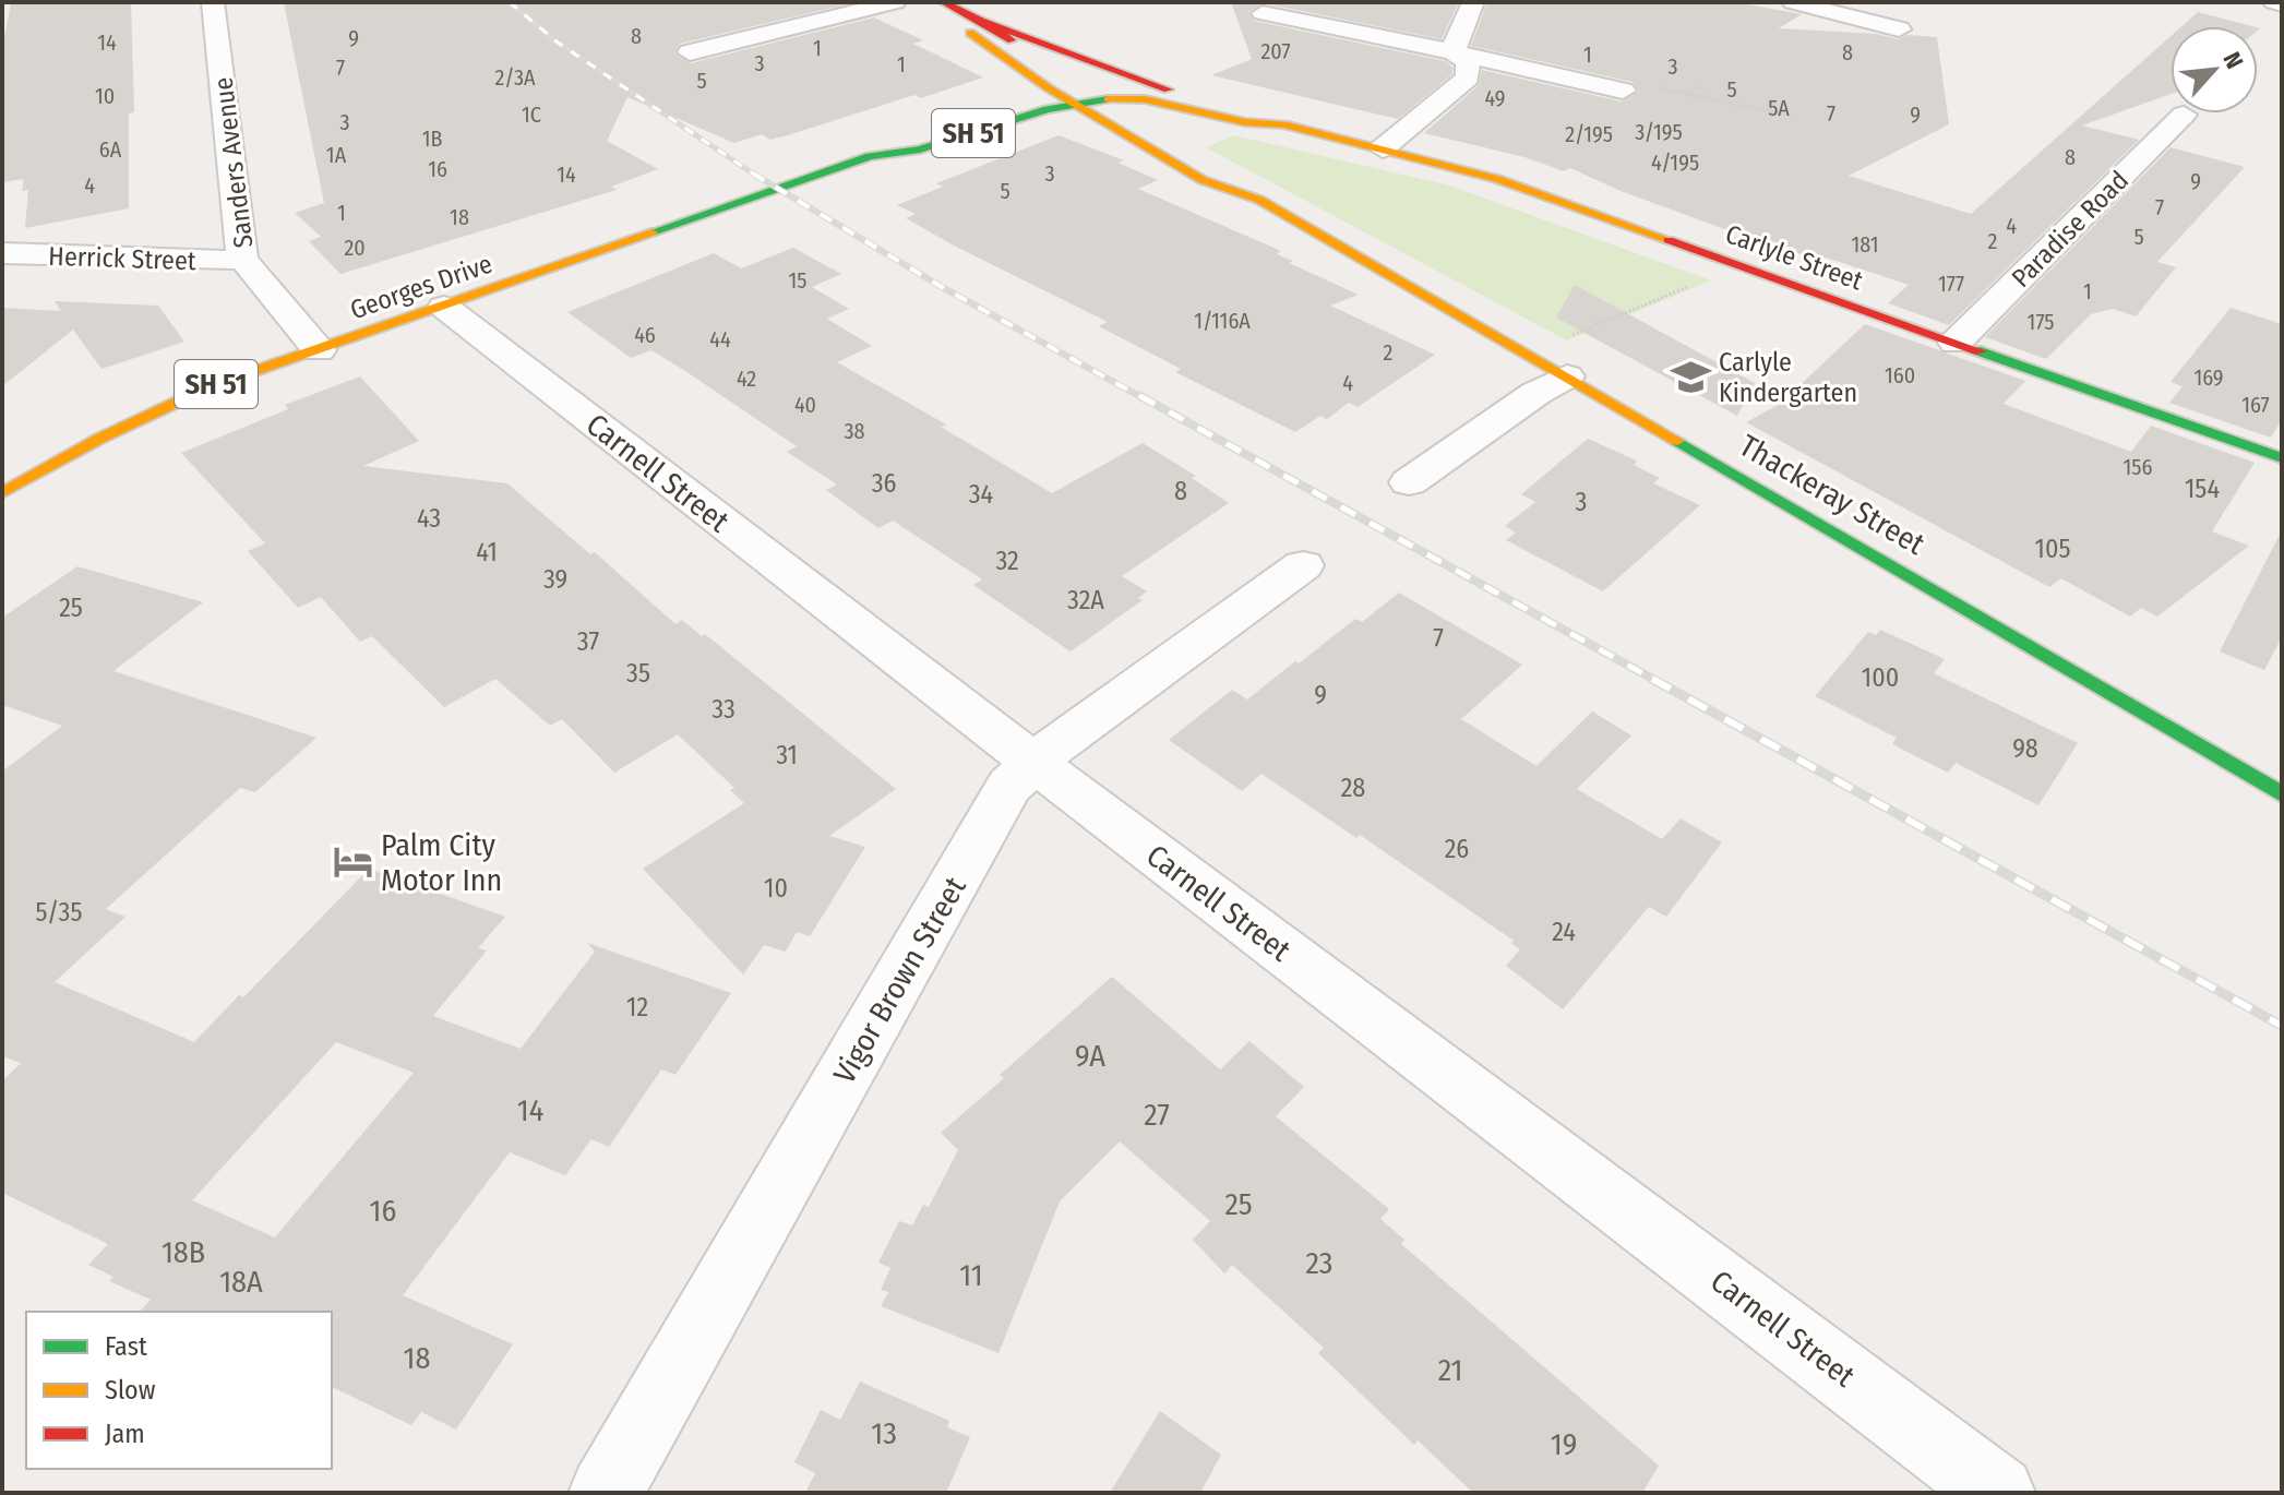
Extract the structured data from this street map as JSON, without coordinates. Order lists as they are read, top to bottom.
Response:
{
  "streets": {
    "main road": [
      "SH 51",
      "Carlyle Street",
      "Georges Drive",
      "Thackeray Street"
    ],
    "street": [
      "Sanders Avenue",
      "Paradise Road",
      "Herrick Street",
      "Carnell Street",
      "Vigor Brown Street"
    ]
  },
  "crossings": [
    ["SH 51", "Thackeray Street"],
    ["Sanders Avenue", "Herrick Street"],
    ["Sanders Avenue", "Georges Drive"],
    ["Paradise Road", "Carlyle Street"],
    ["Carlyle Street", "Georges Drive"],
    ["Carlyle Street", "Thackeray Street"],
    ["Georges Drive", "Carnell Street"],
    ["Georges Drive", "Thackeray Street"],
    ["Carnell Street", "Vigor Brown Street"]
  ],
  "places": {
    "school or university": ["Carlyle Kindergarten"],
    "hotel": ["Palm City Motor Inn"]
  },
  "house_numbers": [
    "8",
    "9",
    "14",
    "1",
    "207",
    "8",
    "1",
    "3",
    "1",
    "3",
    "7",
    "2/3A",
    "5",
    "5",
    "10",
    "49",
    "5A",
    "7",
    "1C",
    "9",
    "3",
    "3/195",
    "2/195",
    "1B",
    "6A",
    "1A",
    "8",
    "4/195",
    "16",
    "3",
    "14",
    "9",
    "4",
    "5",
    "7",
    "1",
    "18",
    "4",
    "5",
    "2",
    "181",
    "20",
    "15",
    "177",
    "1",
    "1/116A",
    "175",
    "46",
    "44",
    "2",
    "160",
    "169",
    "42",
    "4",
    "40",
    "167",
    "38",
    "156",
    "36",
    "154",
    "8",
    "34",
    "3",
    "43",
    "105",
    "41",
    "32",
    "39",
    "32A",
    "25",
    "7",
    "37",
    "35",
    "100",
    "9",
    "33",
    "98",
    "31",
    "28",
    "26",
    "10",
    "5/35",
    "24",
    "12",
    "9A",
    "14",
    "27",
    "25",
    "16",
    "18B",
    "23",
    "11",
    "18A",
    "18",
    "21",
    "13",
    "19"
  ],
  "legend": ["Fast", "Slow", "Jam"],
  "north": "top right"
}
